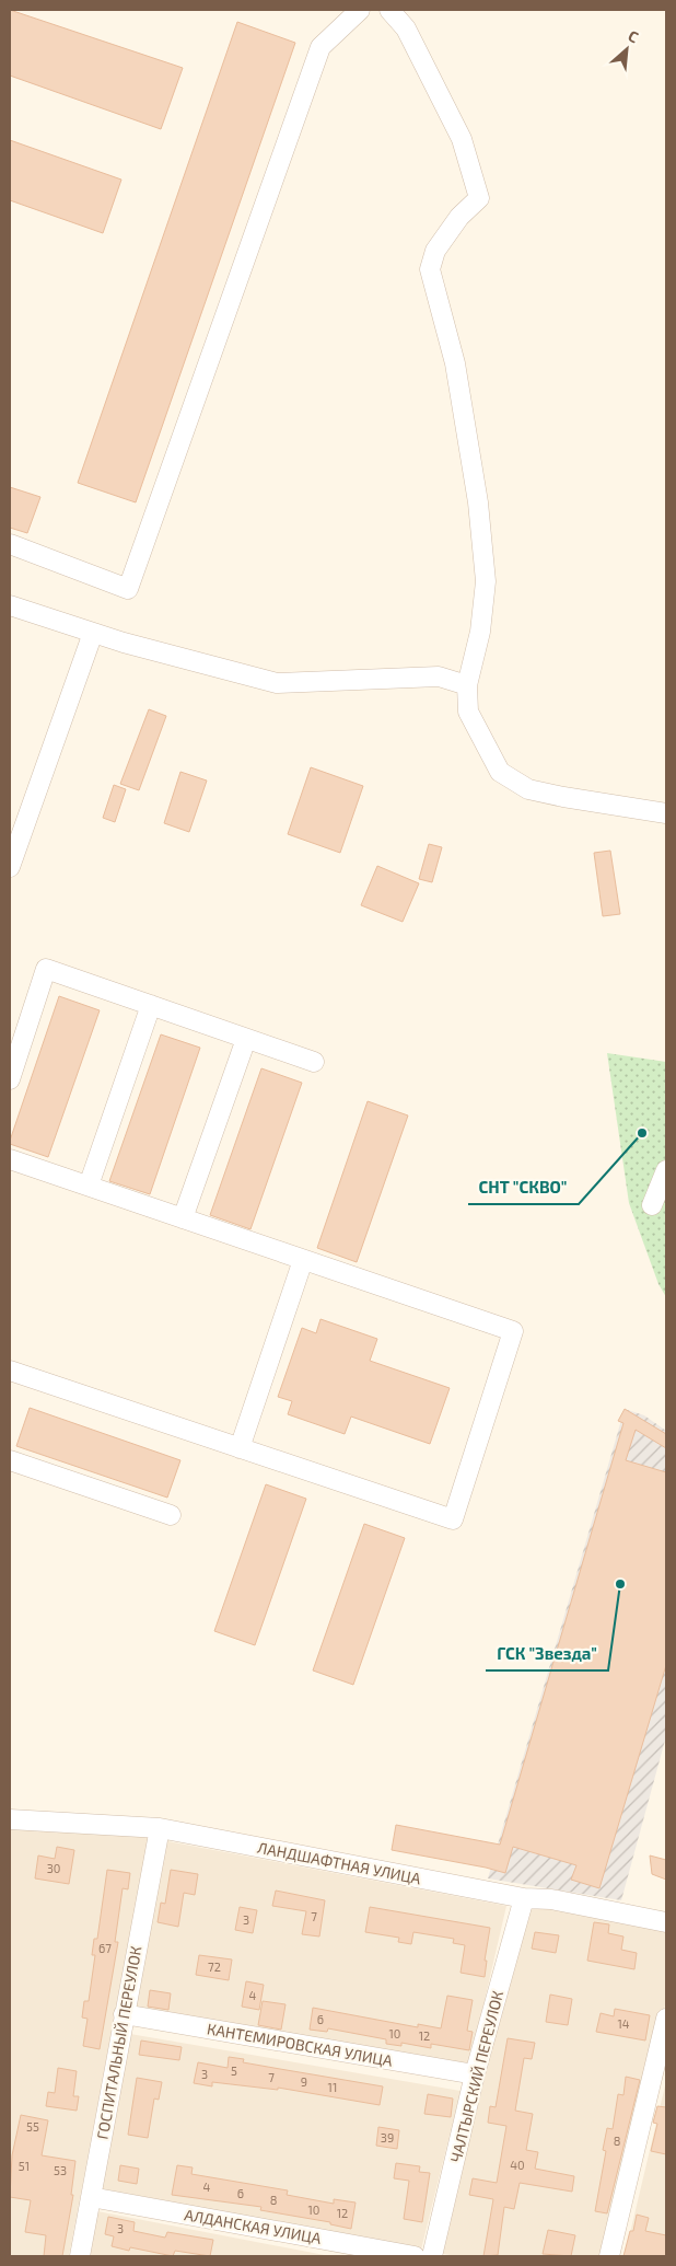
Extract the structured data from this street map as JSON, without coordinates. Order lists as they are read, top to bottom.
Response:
{
  "streets": {
    "street": [
      "ЛАНДШАФТНАЯ УЛИЦА",
      "ГОСПИТАЛЬНЫЙ ПЕРЕУЛОК",
      "КАНТЕМИРОВСКАЯ УЛИЦА",
      "ЧАЛТЫРСКИЙ ПЕРЕУЛОК",
      "АЛДАНСКАЯ УЛИЦА"
    ]
  },
  "crossings": [
    ["ЛАНДШАФТНАЯ УЛИЦА", "ГОСПИТАЛЬНЫЙ ПЕРЕУЛОК"],
    ["ЛАНДШАФТНАЯ УЛИЦА", "ЧАЛТЫРСКИЙ ПЕРЕУЛОК"],
    ["ГОСПИТАЛЬНЫЙ ПЕРЕУЛОК", "КАНТЕМИРОВСКАЯ УЛИЦА"],
    ["ГОСПИТАЛЬНЫЙ ПЕРЕУЛОК", "АЛДАНСКАЯ УЛИЦА"],
    ["КАНТЕМИРОВСКАЯ УЛИЦА", "ЧАЛТЫРСКИЙ ПЕРЕУЛОК"]
  ],
  "places": ["СНТ \"СКВО\"", "ГСК \"Звезда\""],
  "house_numbers": [
    "30",
    "7",
    "3",
    "67",
    "72",
    "4",
    "6",
    "14",
    "10",
    "12",
    "5",
    "3",
    "7",
    "9",
    "11",
    "55",
    "39",
    "8",
    "40",
    "51",
    "53",
    "4",
    "6",
    "8",
    "10",
    "12",
    "3"
  ],
  "north": "top right"
}
